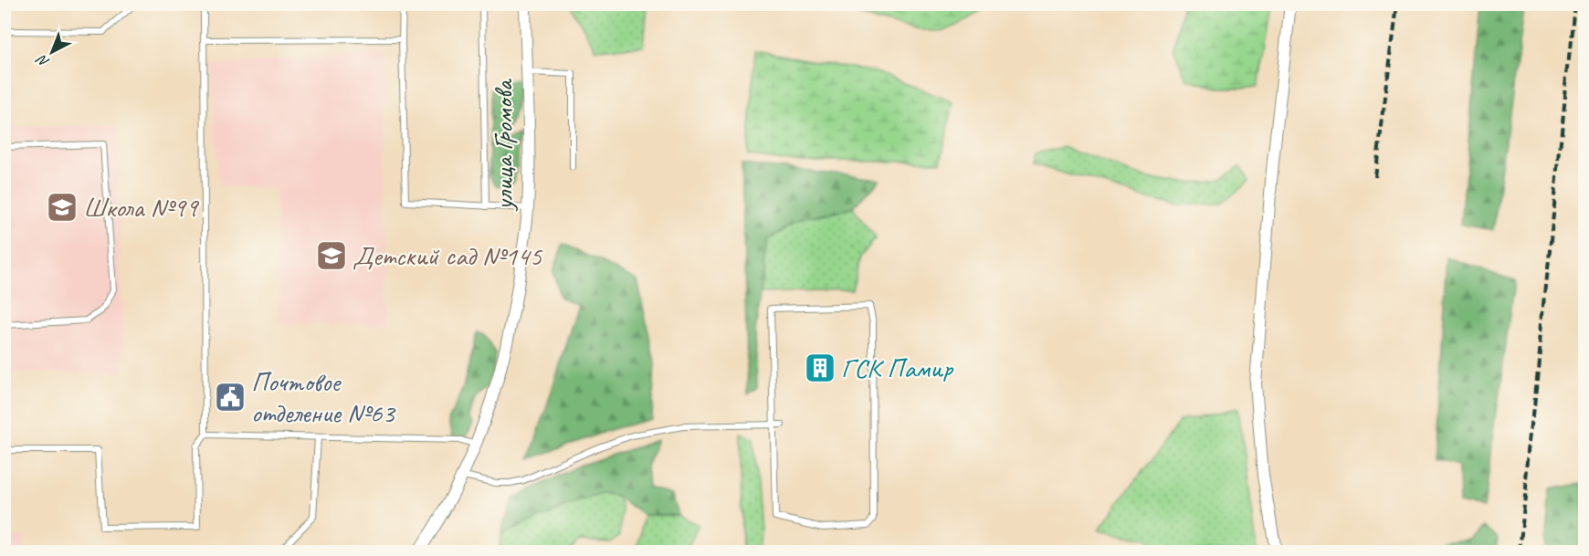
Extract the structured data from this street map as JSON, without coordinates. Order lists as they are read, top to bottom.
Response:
{
  "streets": {
    "street": ["улица Громова"]
  },
  "places": {
    "school or university": ["Школа №99", "Детский сад №145"],
    "building": ["ГСК Памир"],
    "public building": ["Почтовое отделение №63"]
  },
  "north": "bottom left"
}
